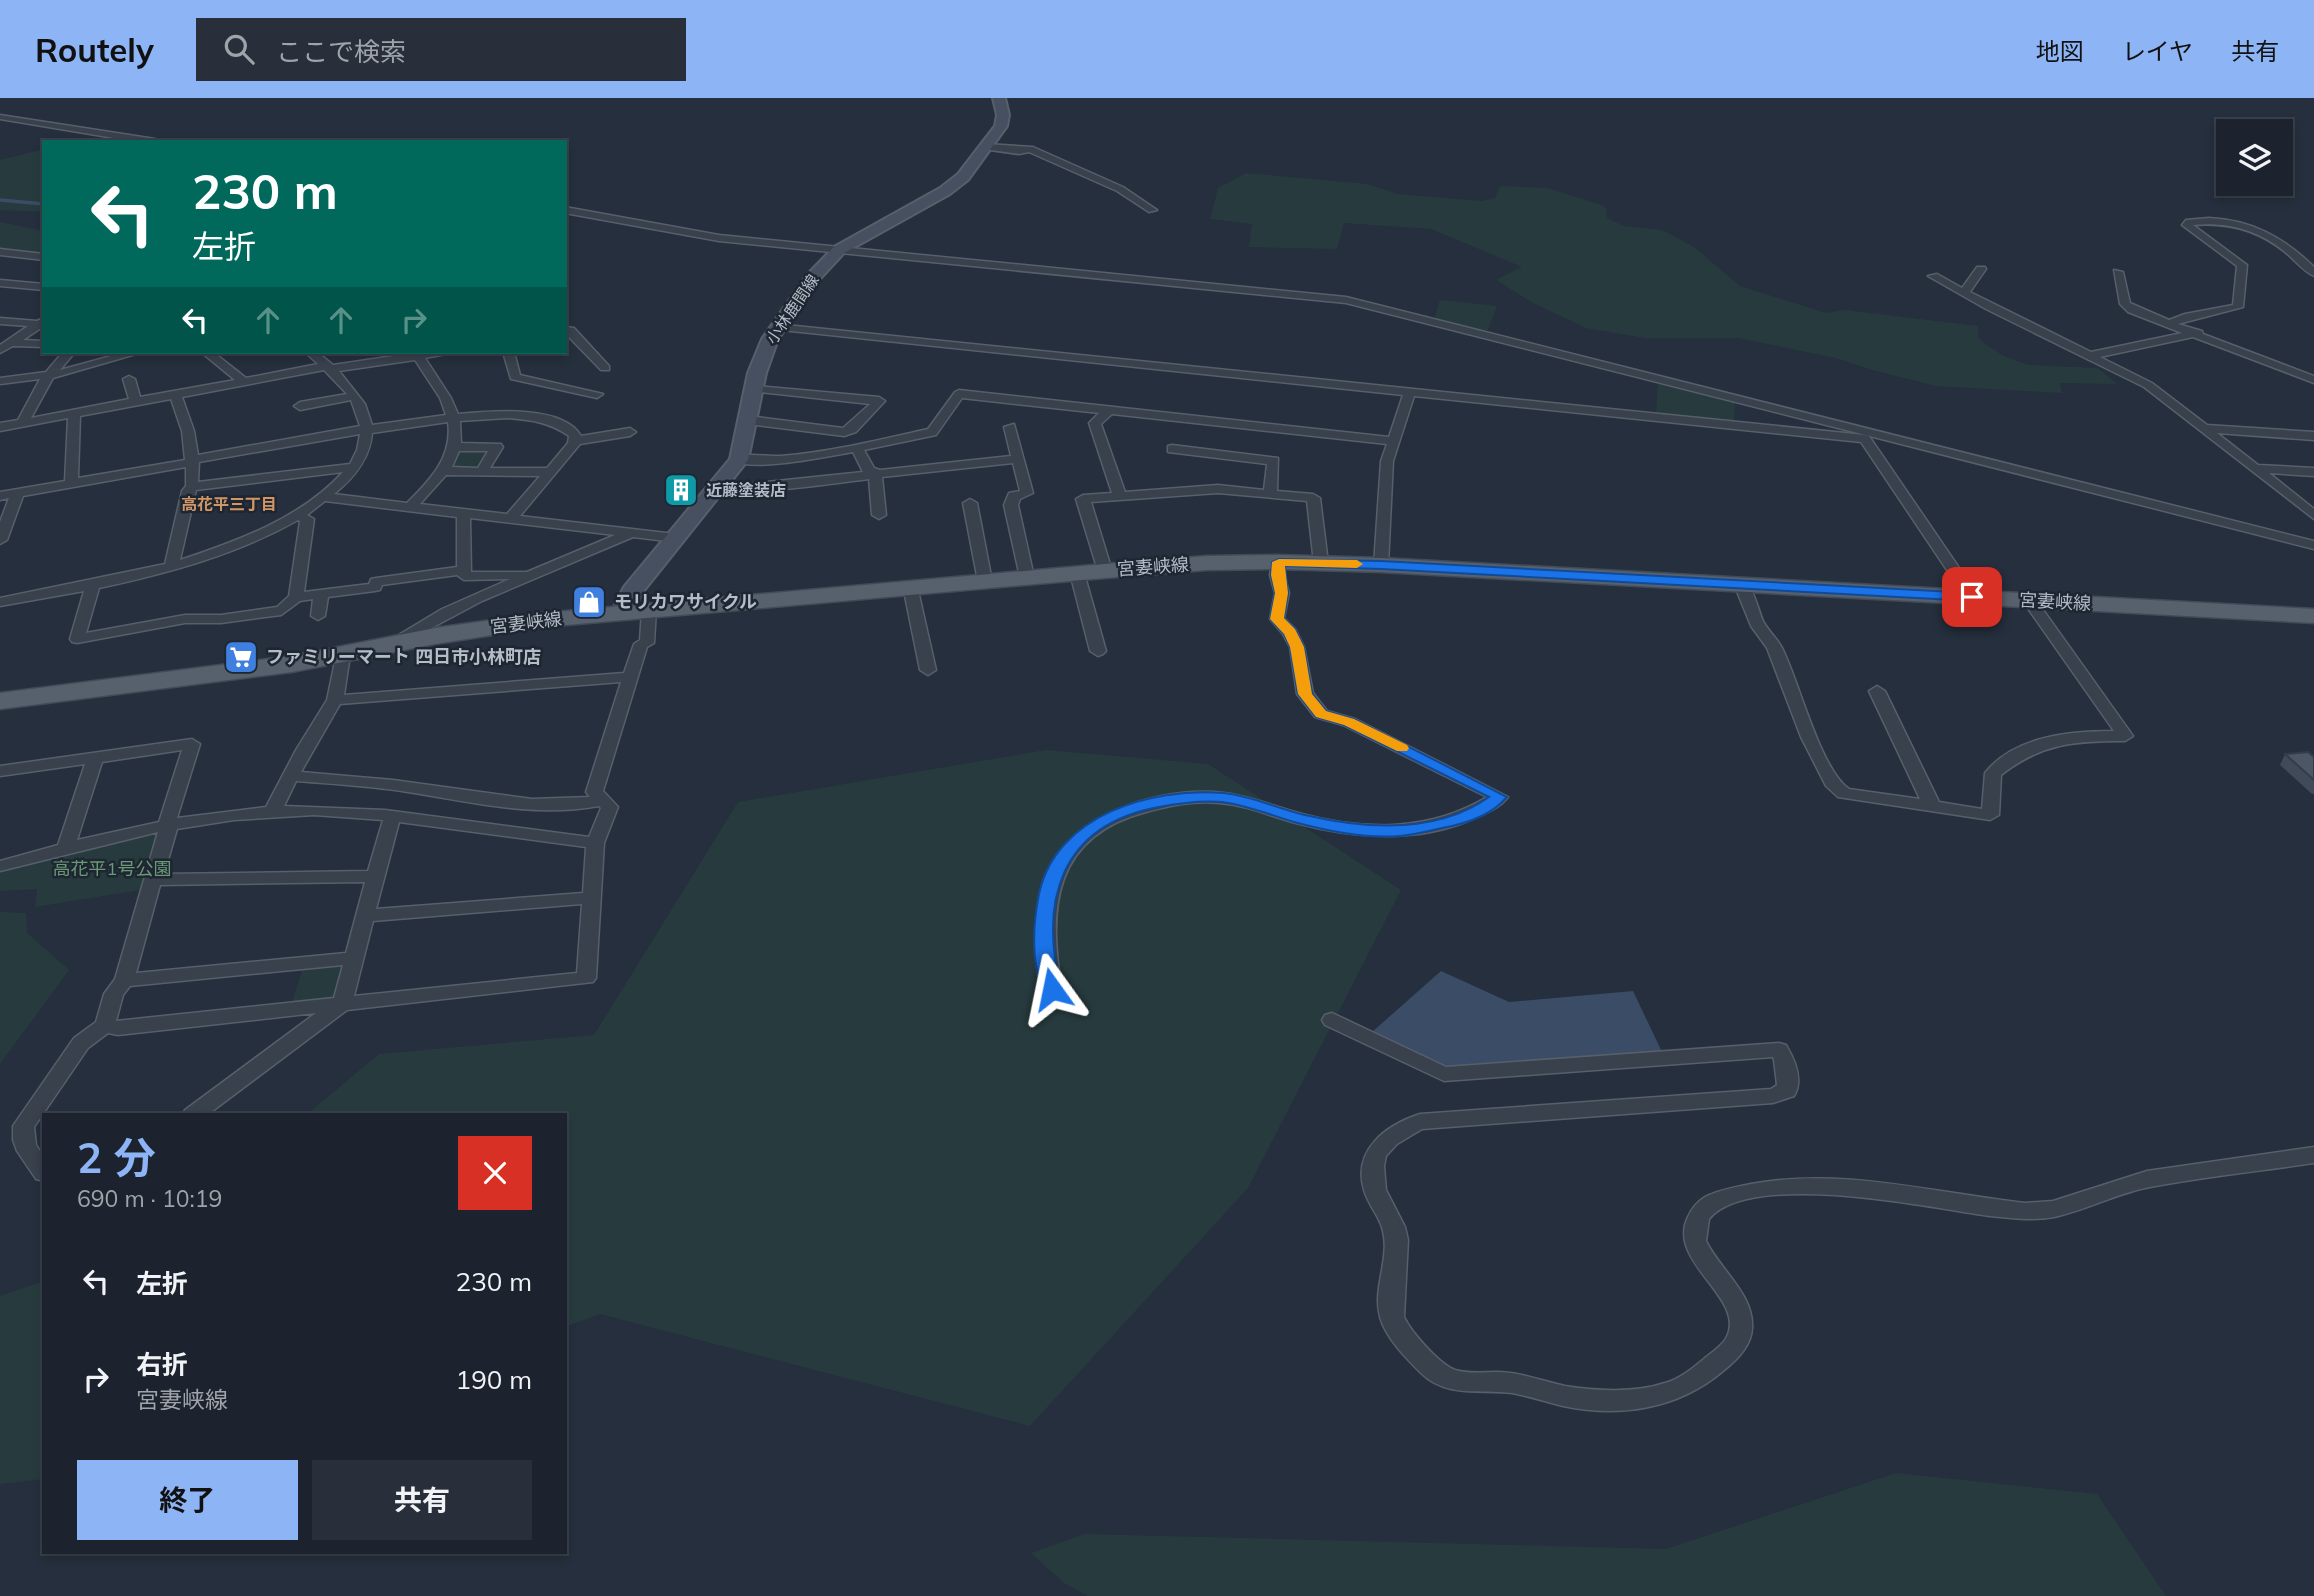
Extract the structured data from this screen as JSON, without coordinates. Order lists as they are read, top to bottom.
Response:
{
  "streets": {
    "main road": ["小林鹿間線", "宮妻峡線"]
  },
  "crossings": [
    ["小林鹿間線", "宮妻峡線"]
  ],
  "districts": ["高花平三丁目"],
  "parks": ["高花平1号公園"],
  "places": {
    "building": ["近藤塗装店"],
    "shop": ["モリカワサイクル"],
    "supermarket": ["ファミリーマート 四日市小林町店"]
  },
  "page": {
    "header": "Routely",
    "search": "ここで検索",
    "nav": ["地図", "レイヤ", "共有"],
    "turn": ["230 m", "左折"],
    "heading": ["2 分", "690 m · 10:19"],
    "list": [
      {
        "name": "左折",
        "value": "230 m"
      },
      {
        "name": "右折",
        "note": "宮妻峡線",
        "value": "190 m"
      }
    ],
    "buttons": ["終了", "共有"]
  }
}
